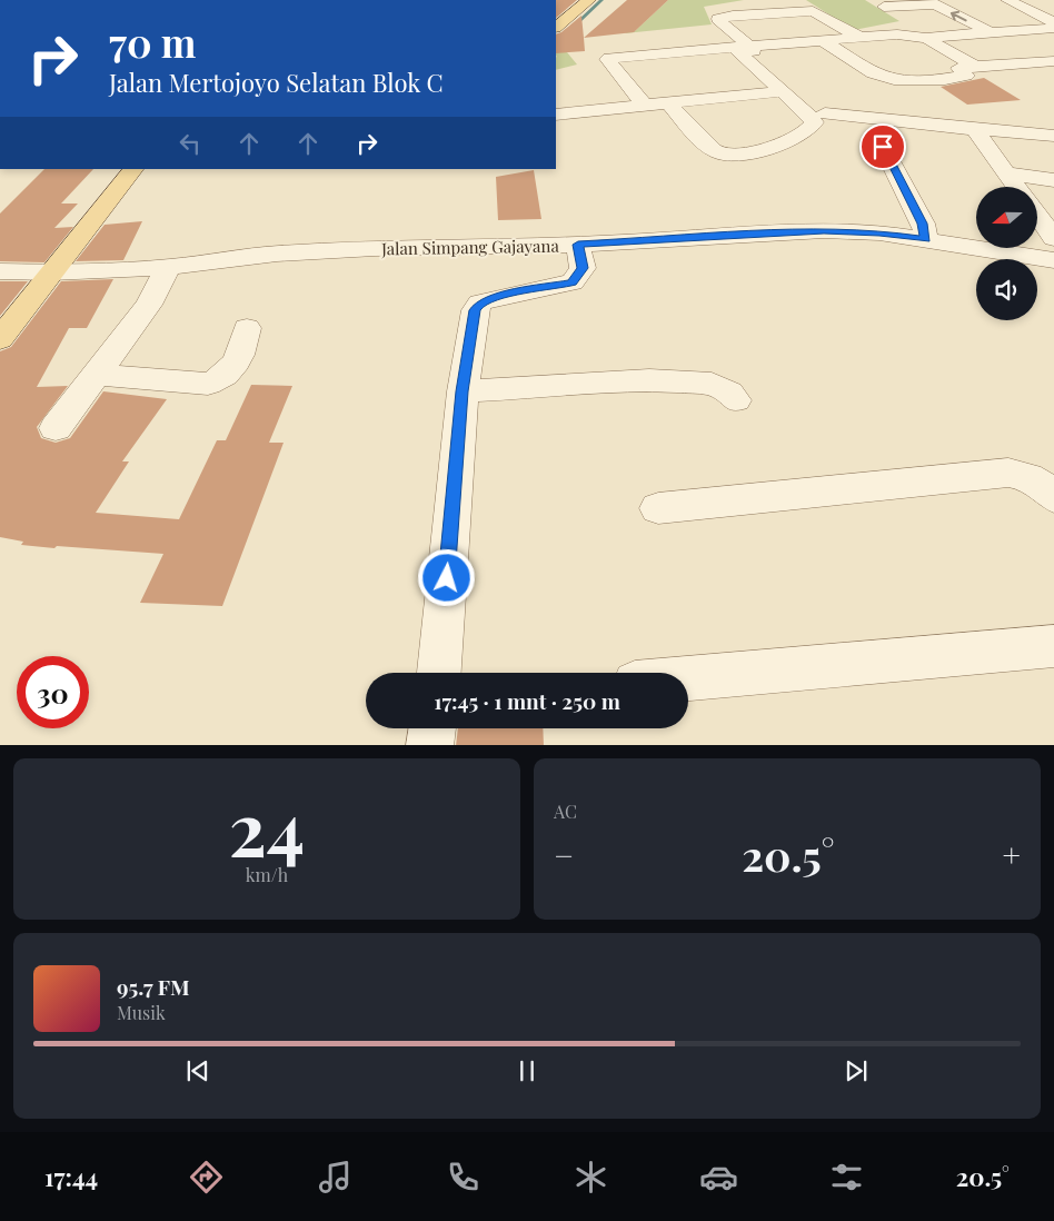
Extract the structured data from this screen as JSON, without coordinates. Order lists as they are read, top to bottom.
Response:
{
  "streets": {
    "street": ["Jalan Simpang Gajayana"]
  },
  "north": "left",
  "page": {
    "turn": ["70 m", "Jalan Mertojoyo Selatan Blok C"],
    "limit": "30",
    "trip": "17:45 · 1 mnt · 250 m",
    "tile": [
      ["24", "km/h"],
      "AC"
    ],
    "heat": ["−", "20.5°", "+"],
    "song": ["95.7 FM", "Musik"],
    "tabs": ["17:44", "20.5°"]
  }
}
